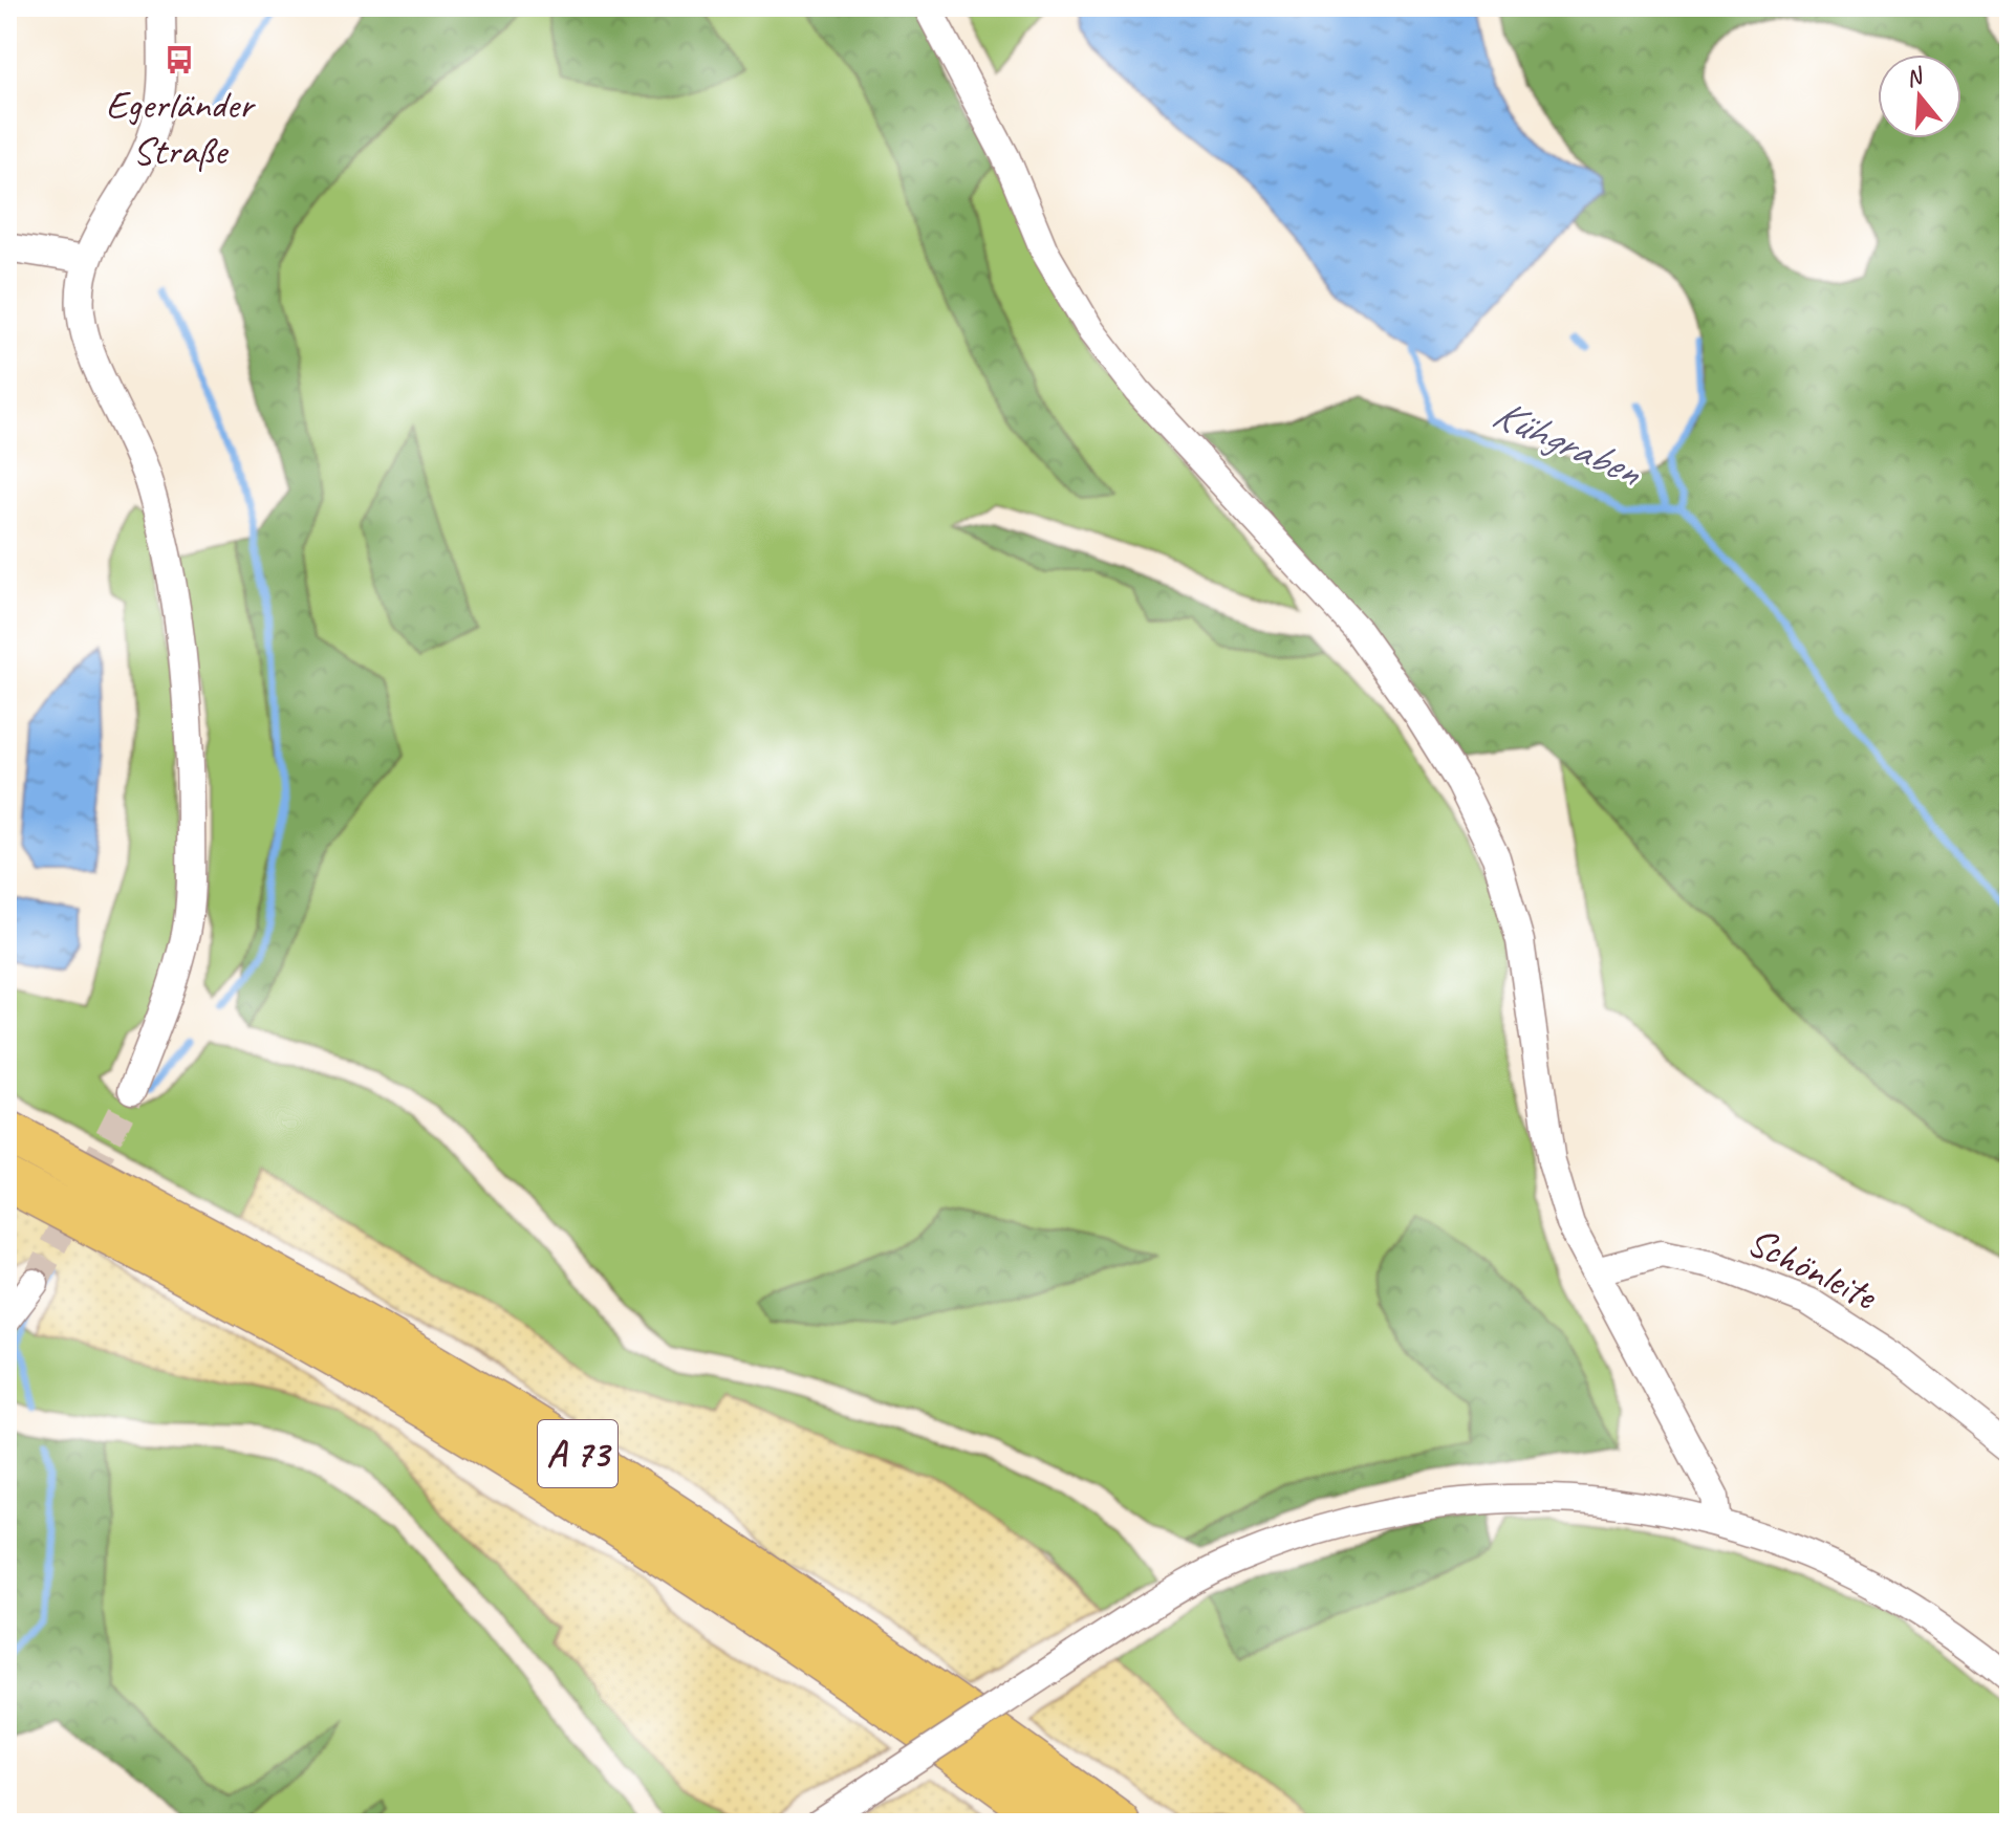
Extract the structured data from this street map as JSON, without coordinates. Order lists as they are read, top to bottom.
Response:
{
  "streets": {
    "highway": ["A 73"],
    "street": ["Schönleite"]
  },
  "water": ["Kühgraben"],
  "places": {
    "bus stop": ["Egerländer Straße"]
  },
  "north": "top"
}
